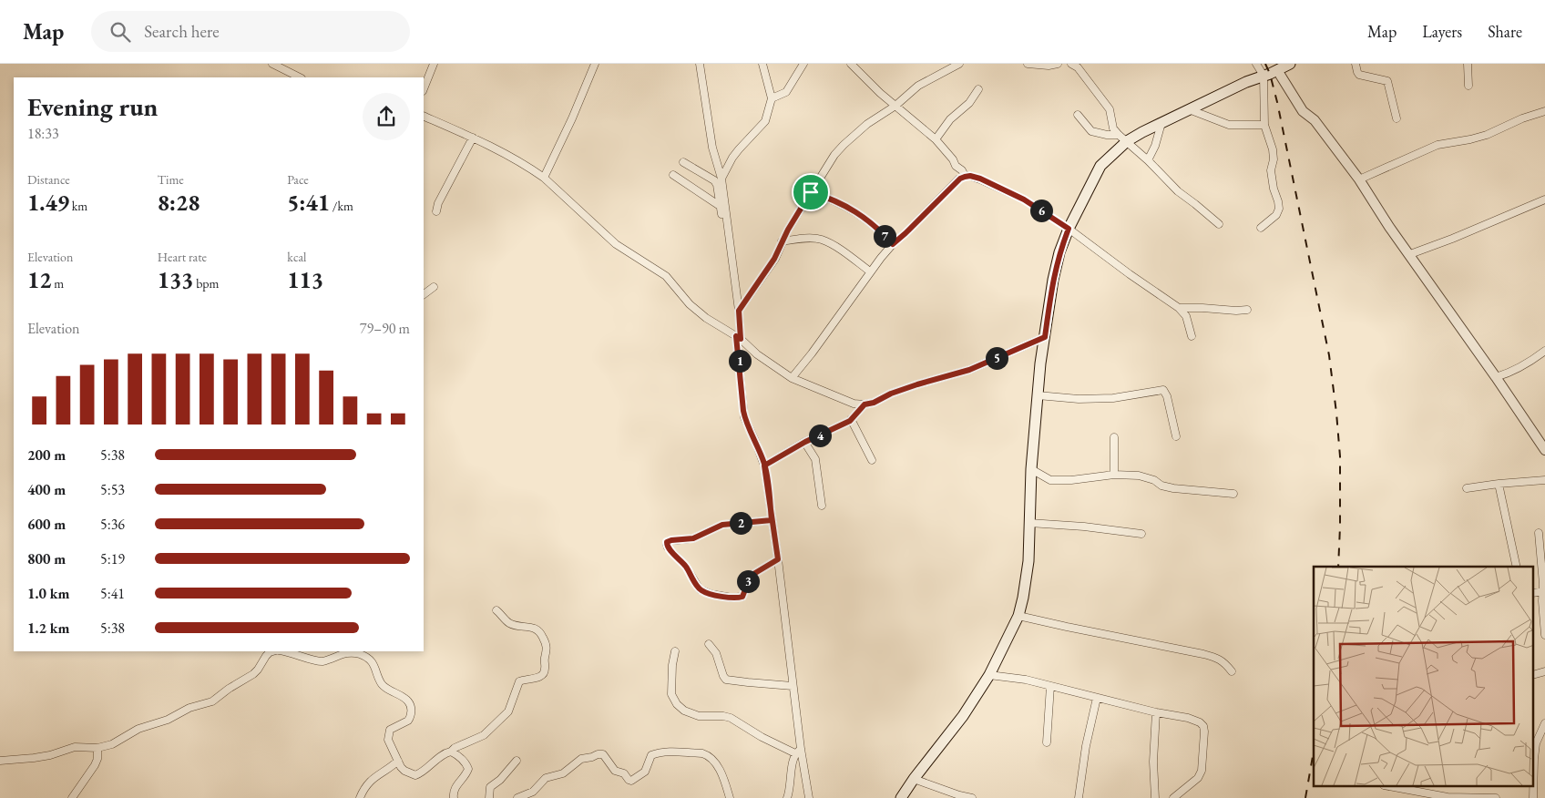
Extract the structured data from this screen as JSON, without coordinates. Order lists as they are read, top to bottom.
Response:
{
  "page": {
    "header": "Map",
    "search": "Search here",
    "nav": ["Map", "Layers", "Share"],
    "heading": ["Evening run", "18:33"],
    "stats": [
      ["Distance", "1.49 km"],
      ["Time", "8:28"],
      ["Pace", "5:41 /km"],
      ["Elevation", "12 m"],
      ["Heart rate", "133 bpm"],
      ["kcal", "113"]
    ],
    "pins": [
      "6",
      "7",
      "5",
      "1",
      "4",
      "2",
      "3"
    ],
    "chart": ["Elevation", "79–90 m"],
    "list": [
      {
        "name": "200 m",
        "note": "5:38"
      },
      {
        "name": "400 m",
        "note": "5:53"
      },
      {
        "name": "600 m",
        "note": "5:36"
      },
      {
        "name": "800 m",
        "note": "5:19"
      },
      {
        "name": "1.0 km",
        "note": "5:41"
      },
      {
        "name": "1.2 km",
        "note": "5:38"
      }
    ]
  }
}
